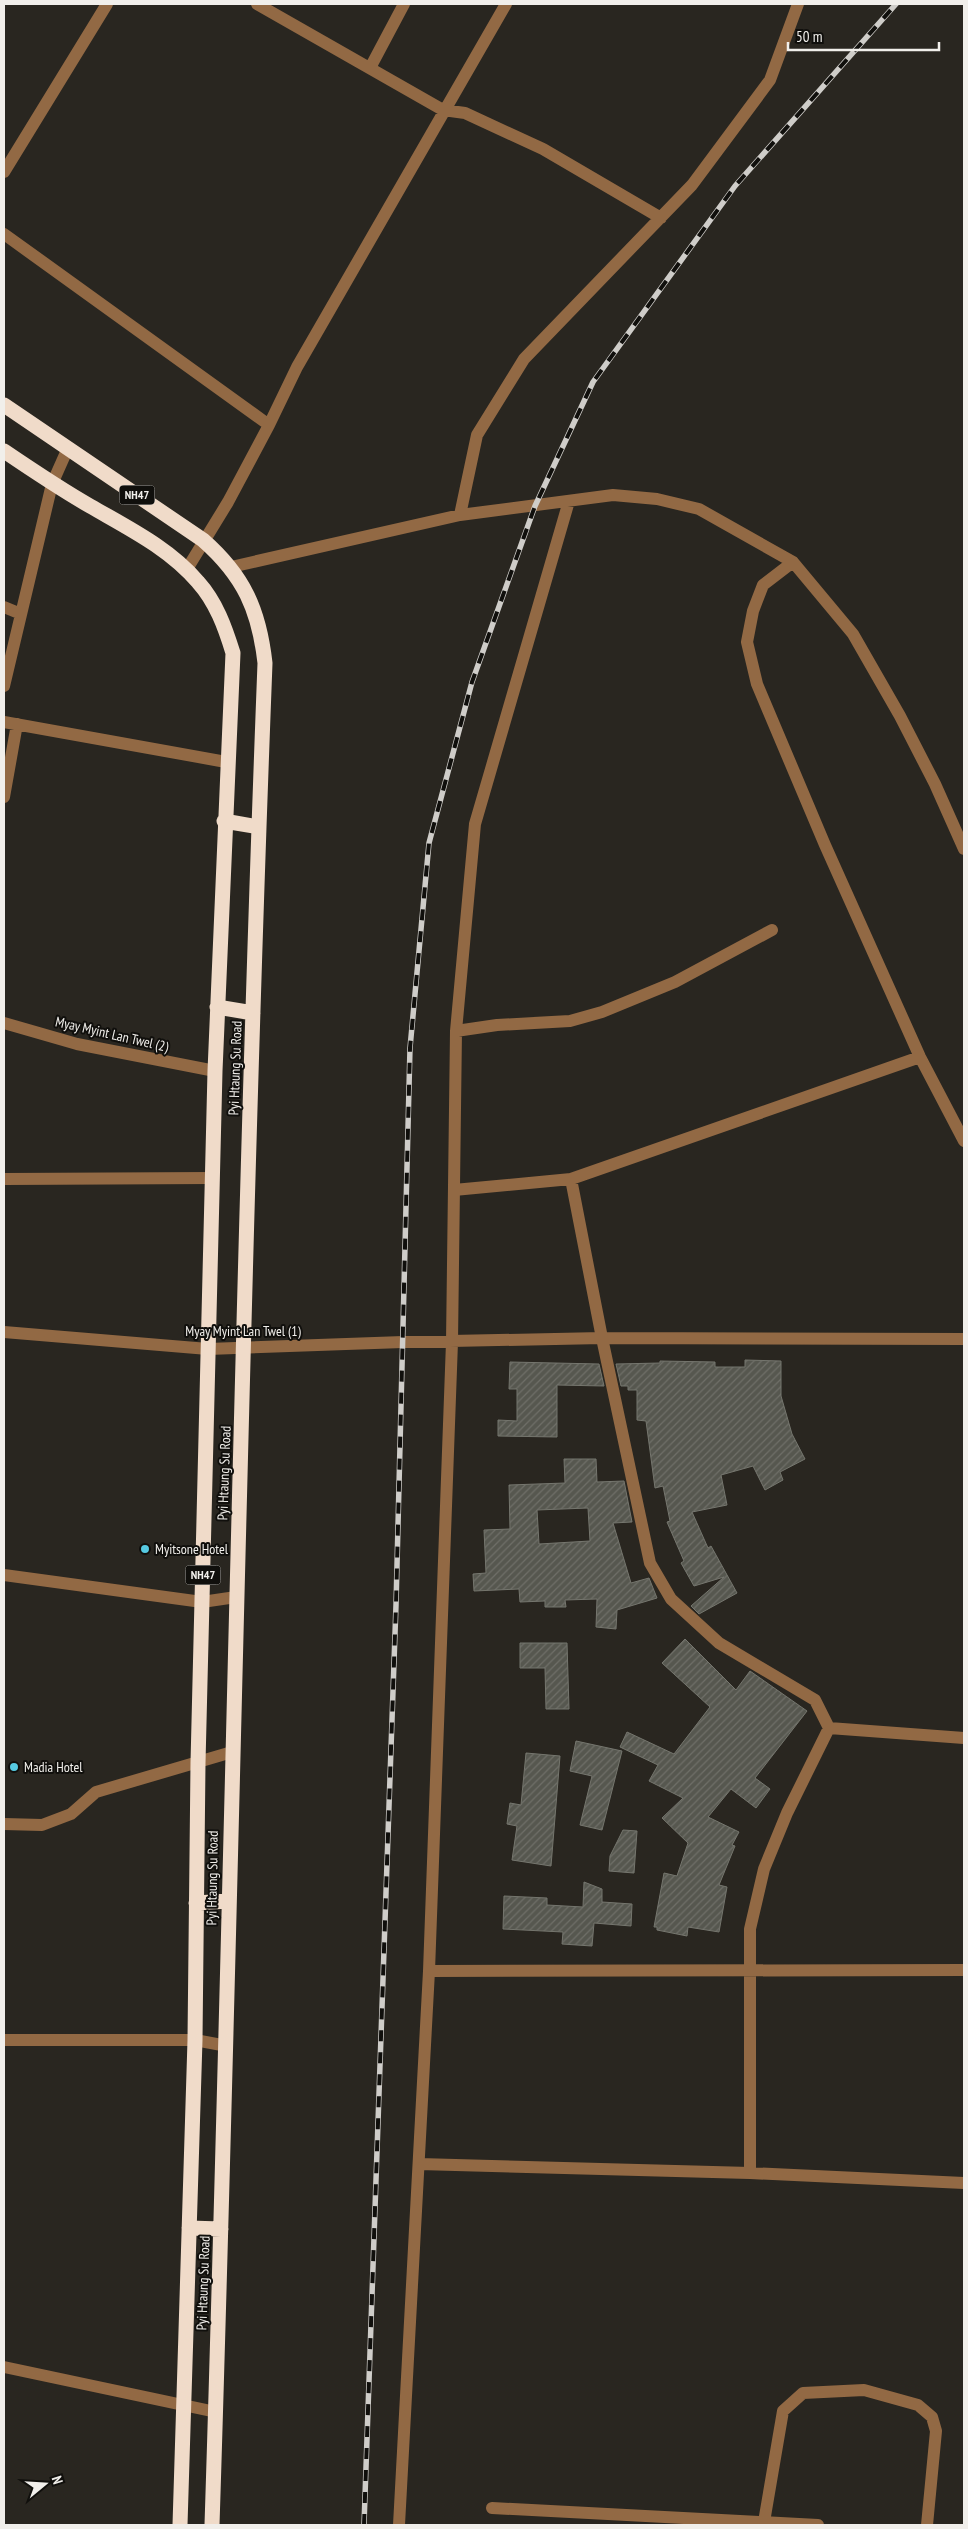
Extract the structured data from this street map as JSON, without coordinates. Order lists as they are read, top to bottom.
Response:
{
  "streets": {
    "highway": ["NH47", "Pyi Htaung Su Road"],
    "street": ["Myay Myint Lan Twel (2)", "Myay Myint Lan Twel (1)"]
  },
  "crossings": [
    ["NH47", "Pyi Htaung Su Road"],
    ["Myay Myint Lan Twel (2)", "Pyi Htaung Su Road"],
    ["Pyi Htaung Su Road", "Myay Myint Lan Twel (1)"]
  ],
  "places": ["Myitsone Hotel", "Madia Hotel"],
  "scale_bar": "50 m",
  "north": "right"
}
